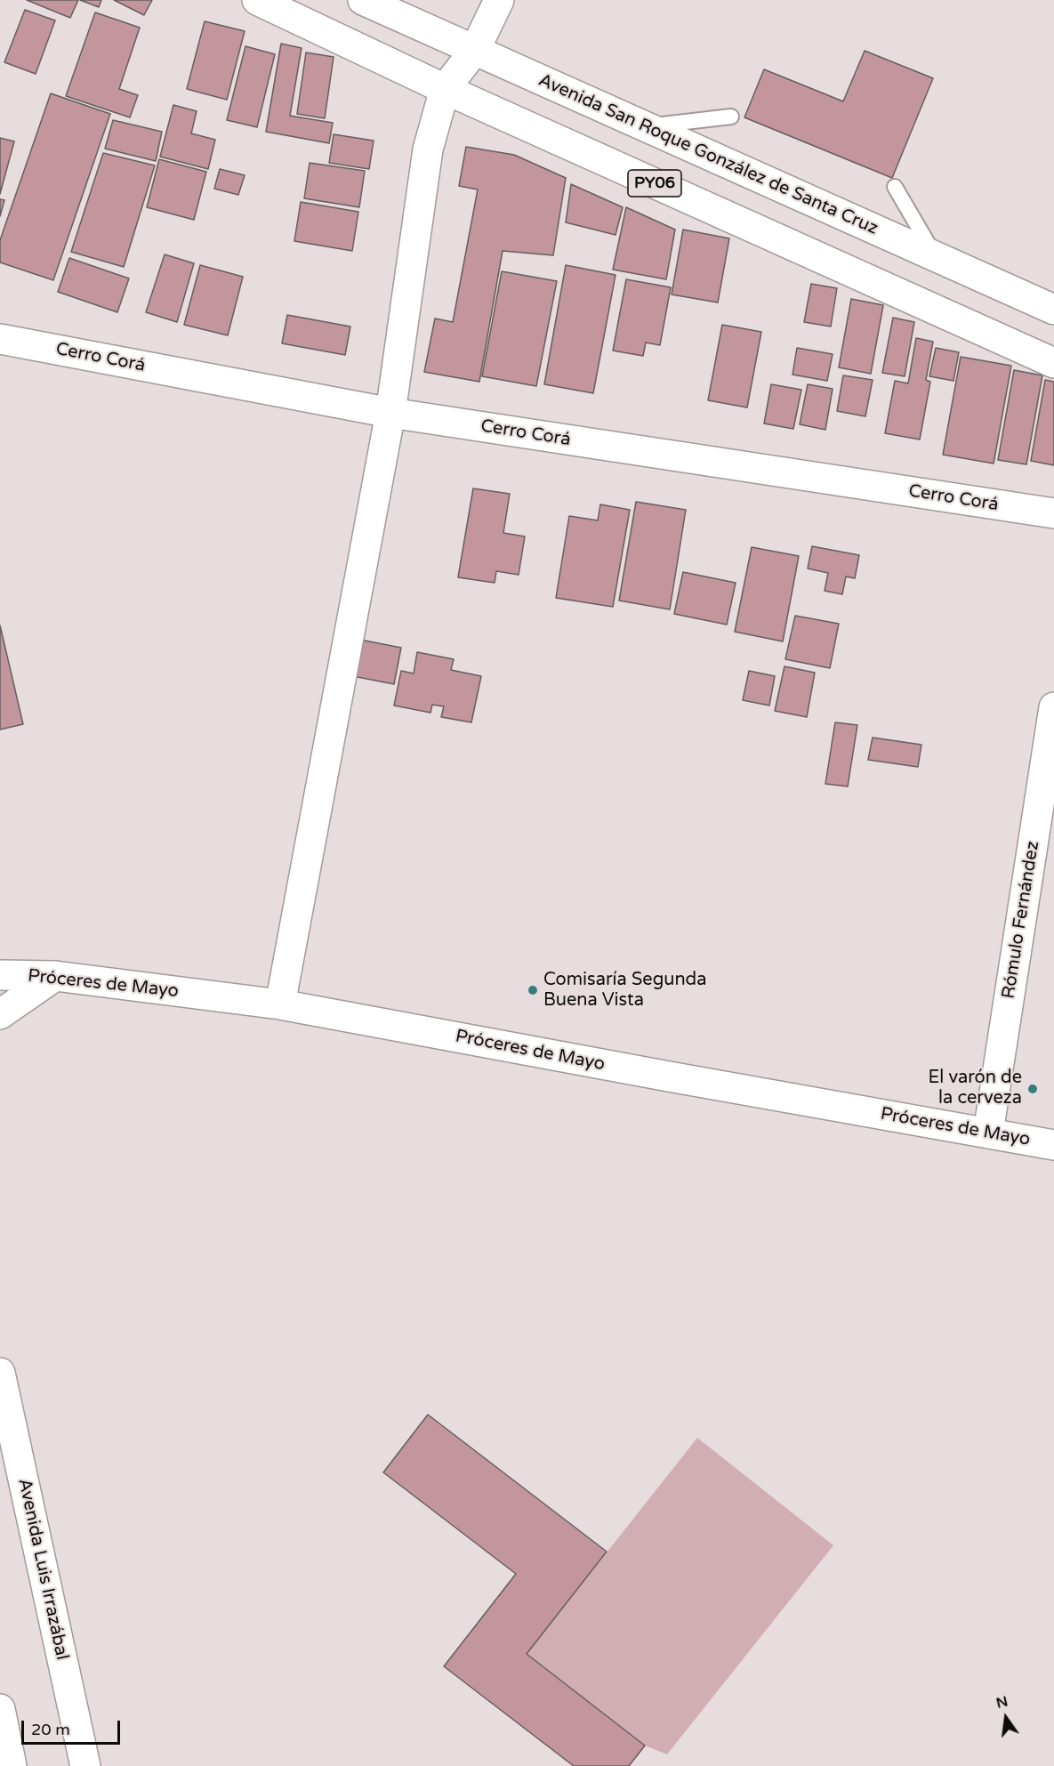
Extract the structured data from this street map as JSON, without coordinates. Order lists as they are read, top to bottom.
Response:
{
  "streets": {
    "main road": [
      "Avenida San Roque González de Santa Cruz",
      "PY06",
      "Cerro Corá",
      "Rómulo Fernández",
      "Próceres de Mayo",
      "Avenida Luis Irrazábal"
    ]
  },
  "crossings": [
    ["Rómulo Fernández", "Próceres de Mayo"]
  ],
  "places": ["Comisaría Segunda Buena Vista", "El varón de la cerveza"],
  "scale_bar": "20 m",
  "north": "top"
}
